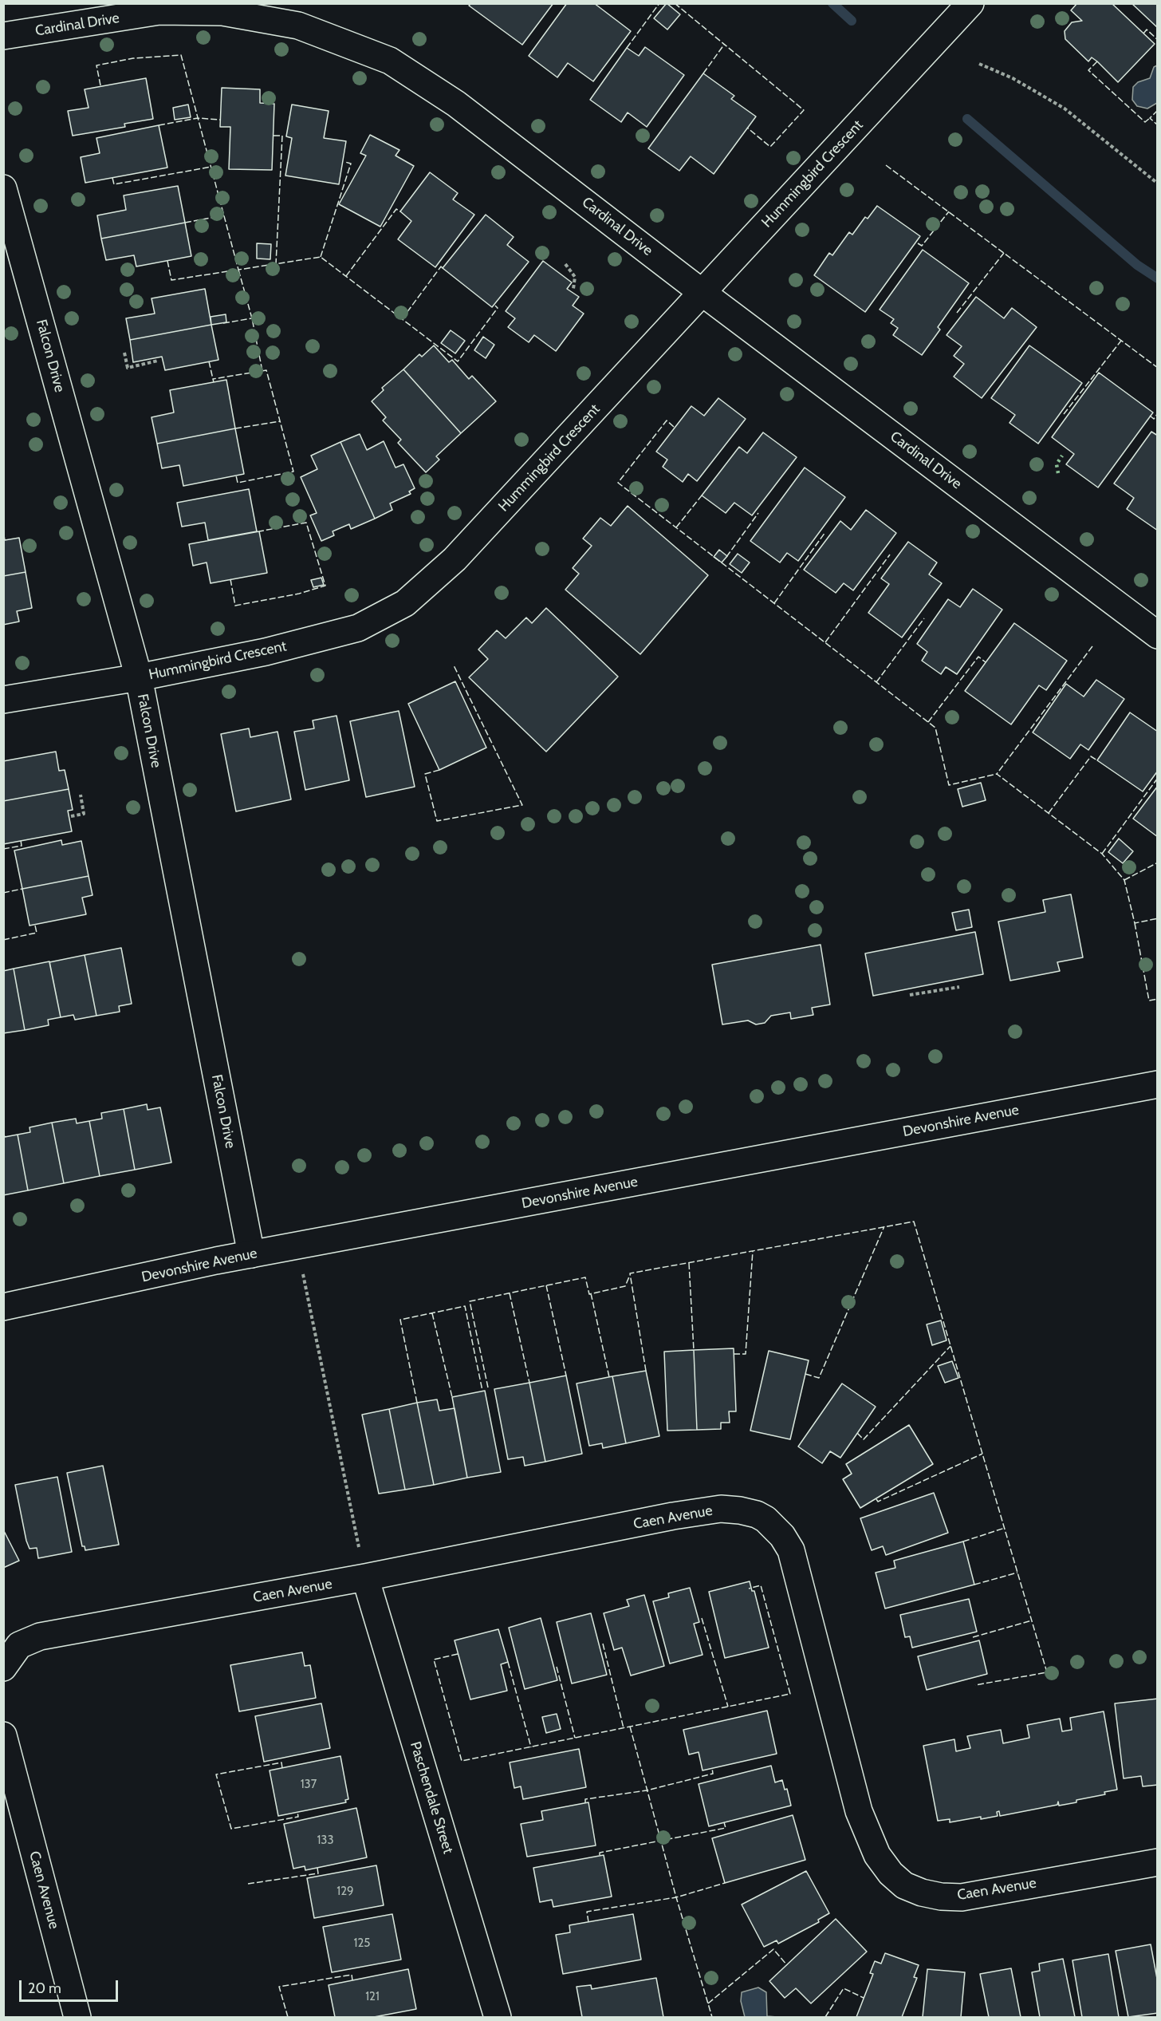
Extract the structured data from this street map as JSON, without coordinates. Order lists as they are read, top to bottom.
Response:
{
  "streets": {
    "street": [
      "Cardinal Drive",
      "Hummingbird Crescent",
      "Falcon Drive",
      "Devonshire Avenue",
      "Caen Avenue",
      "Paschendale Street"
    ]
  },
  "crossings": [
    ["Cardinal Drive", "Hummingbird Crescent"],
    ["Hummingbird Crescent", "Falcon Drive"],
    ["Falcon Drive", "Devonshire Avenue"],
    ["Caen Avenue", "Paschendale Street"]
  ],
  "house_numbers": [
    "137",
    "133",
    "129",
    "125",
    "121"
  ],
  "scale_bar": "20 m"
}
